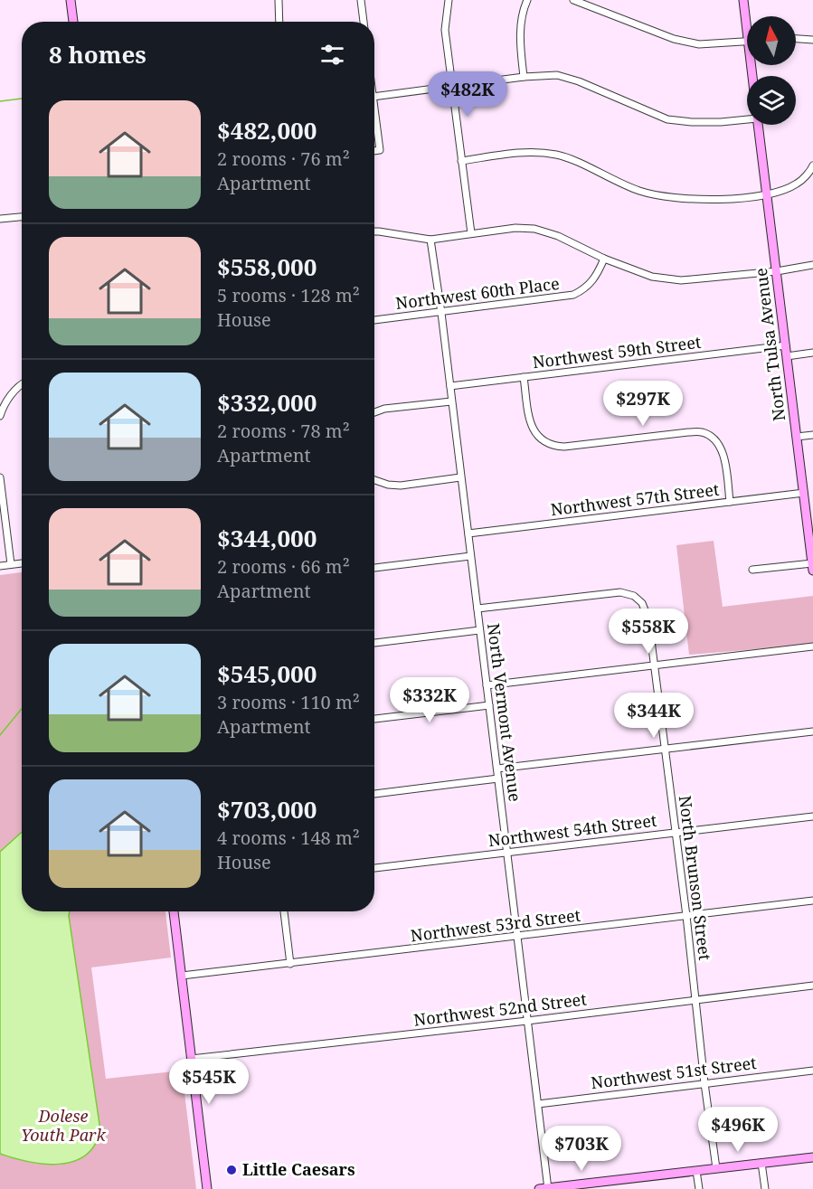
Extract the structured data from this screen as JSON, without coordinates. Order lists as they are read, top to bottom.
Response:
{
  "streets": {
    "main road": ["North Tulsa Avenue"],
    "street": [
      "Northwest 60th Place",
      "Northwest 59th Street",
      "Northwest 57th Street",
      "North Vermont Avenue",
      "Northwest 54th Street",
      "North Brunson Street",
      "Northwest 53rd Street",
      "Northwest 52nd Street",
      "Northwest 51st Street"
    ]
  },
  "crossings": [
    ["Northwest 60th Place", "North Vermont Avenue"],
    ["North Tulsa Avenue", "Northwest 59th Street"],
    ["North Tulsa Avenue", "Northwest 57th Street"],
    ["Northwest 59th Street", "North Vermont Avenue"],
    ["Northwest 57th Street", "North Vermont Avenue"],
    ["North Vermont Avenue", "Northwest 54th Street"],
    ["North Vermont Avenue", "North Brunson Street"],
    ["North Vermont Avenue", "Northwest 53rd Street"],
    ["North Vermont Avenue", "Northwest 52nd Street"],
    ["North Vermont Avenue", "Northwest 51st Street"],
    ["Northwest 54th Street", "North Brunson Street"],
    ["North Brunson Street", "Northwest 53rd Street"],
    ["North Brunson Street", "Northwest 52nd Street"],
    ["North Brunson Street", "Northwest 51st Street"]
  ],
  "parks": ["Dolese Youth Park"],
  "places": ["Little Caesars"],
  "north": "top",
  "page": {
    "heading": "8 homes",
    "price": [
      "$482K",
      "$297K",
      "$558K",
      "$332K",
      "$344K",
      "$545K",
      "$496K",
      "$703K"
    ],
    "list": [
      {
        "name": "$482,000",
        "note": "2 rooms · 76 m² · Apartment"
      },
      {
        "name": "$558,000",
        "note": "5 rooms · 128 m² · House"
      },
      {
        "name": "$332,000",
        "note": "2 rooms · 78 m² · Apartment"
      },
      {
        "name": "$344,000",
        "note": "2 rooms · 66 m² · Apartment"
      },
      {
        "name": "$545,000",
        "note": "3 rooms · 110 m² · Apartment"
      },
      {
        "name": "$703,000",
        "note": "4 rooms · 148 m² · House"
      }
    ]
  }
}
